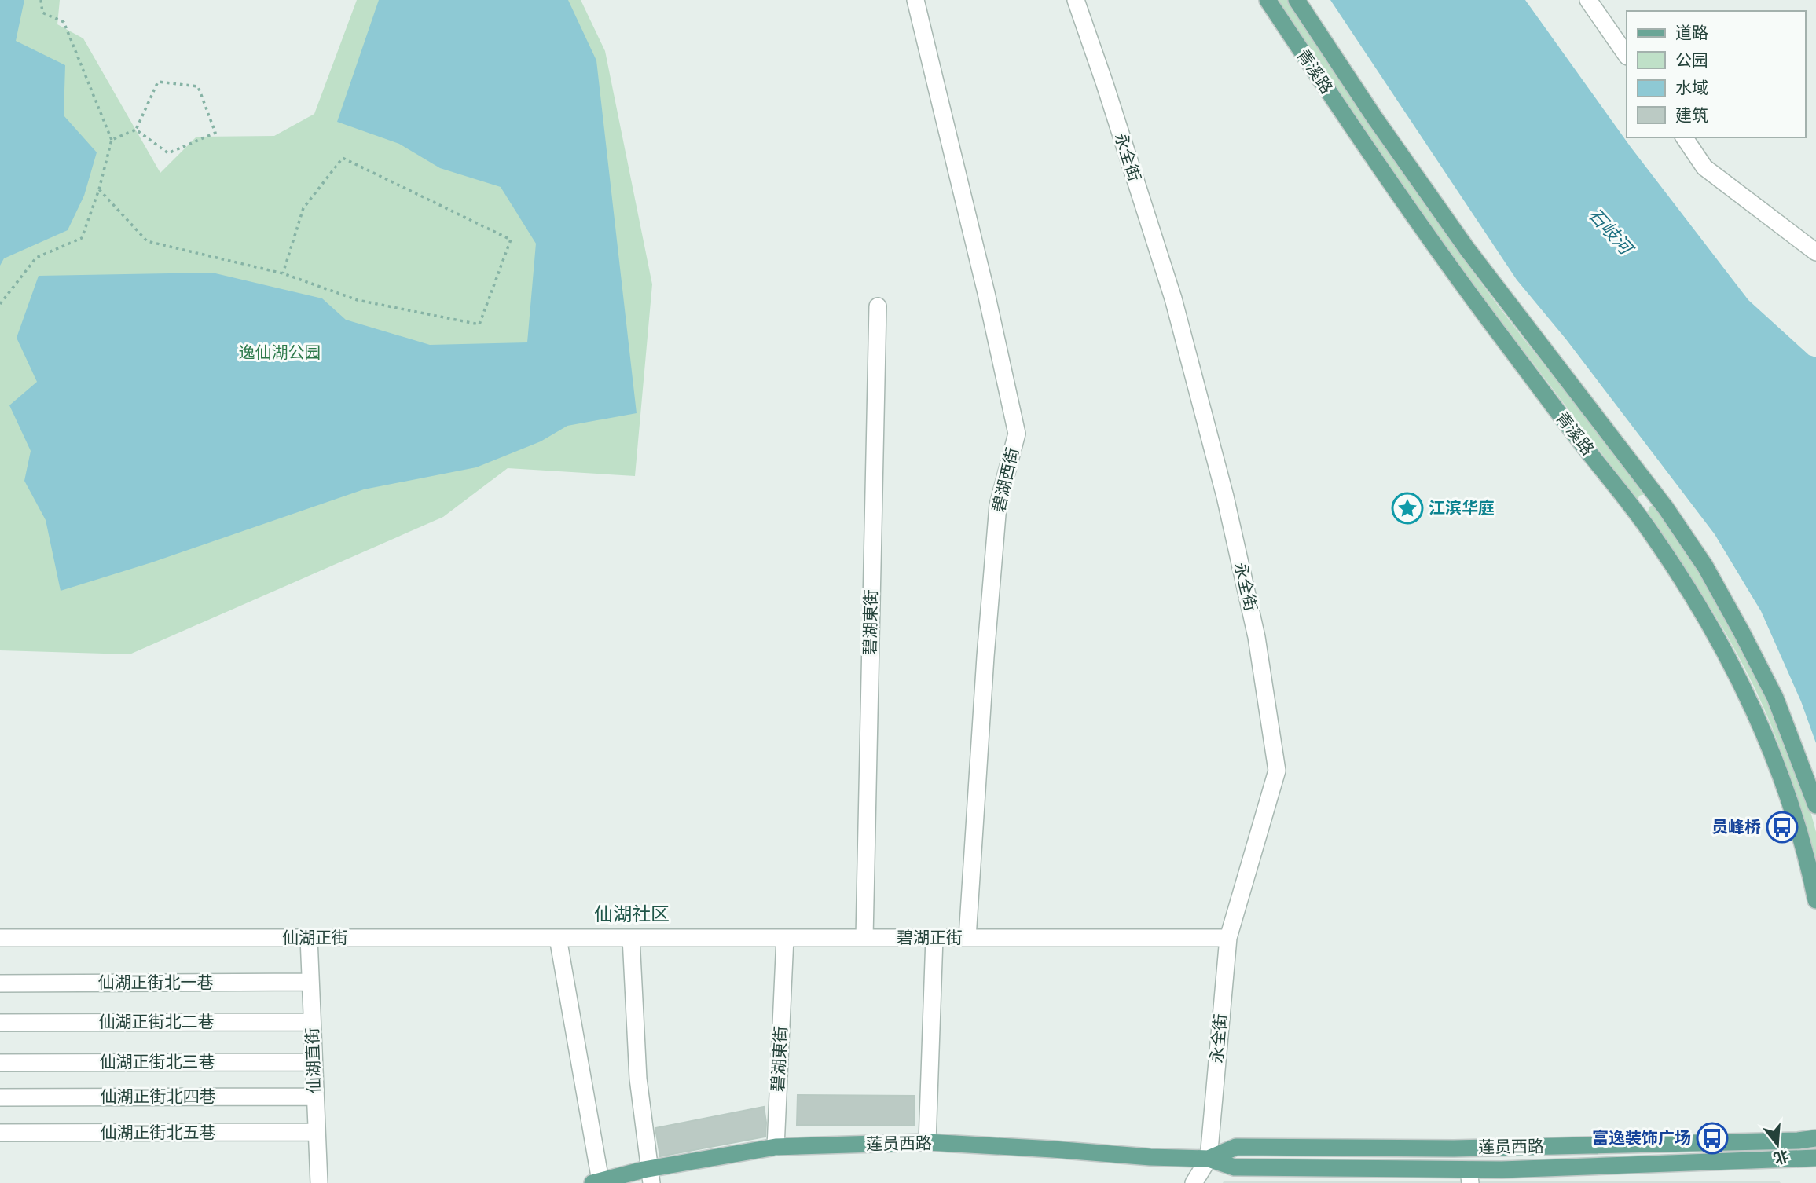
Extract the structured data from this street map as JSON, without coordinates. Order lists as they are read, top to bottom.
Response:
{
  "streets": {
    "main road": ["青溪路", "莲员西路"],
    "street": [
      "永全街",
      "碧湖西街",
      "碧湖東街",
      "仙湖正街",
      "碧湖正街",
      "仙湖正街北一巷",
      "仙湖正街北二巷",
      "仙湖直街",
      "仙湖正街北三巷",
      "仙湖正街北四巷",
      "仙湖正街北五巷"
    ]
  },
  "crossings": [
    ["永全街", "碧湖正街"],
    ["永全街", "莲员西路"],
    ["碧湖西街", "碧湖正街"],
    ["碧湖東街", "碧湖正街"],
    ["碧湖東街", "莲员西路"],
    ["仙湖正街", "碧湖正街"],
    ["仙湖正街", "仙湖直街"],
    ["仙湖正街北一巷", "仙湖直街"],
    ["仙湖正街北二巷", "仙湖直街"],
    ["仙湖直街", "仙湖正街北三巷"],
    ["仙湖直街", "仙湖正街北四巷"],
    ["仙湖直街", "仙湖正街北五巷"]
  ],
  "districts": ["仙湖社区"],
  "water": ["石岐河"],
  "parks": ["逸仙湖公园"],
  "places": {
    "place": ["江滨华庭"],
    "bus stop": ["员峰桥", "富逸装饰广场"]
  },
  "legend": [
    "道路",
    "公园",
    "水域",
    "建筑"
  ],
  "north": "bottom"
}
